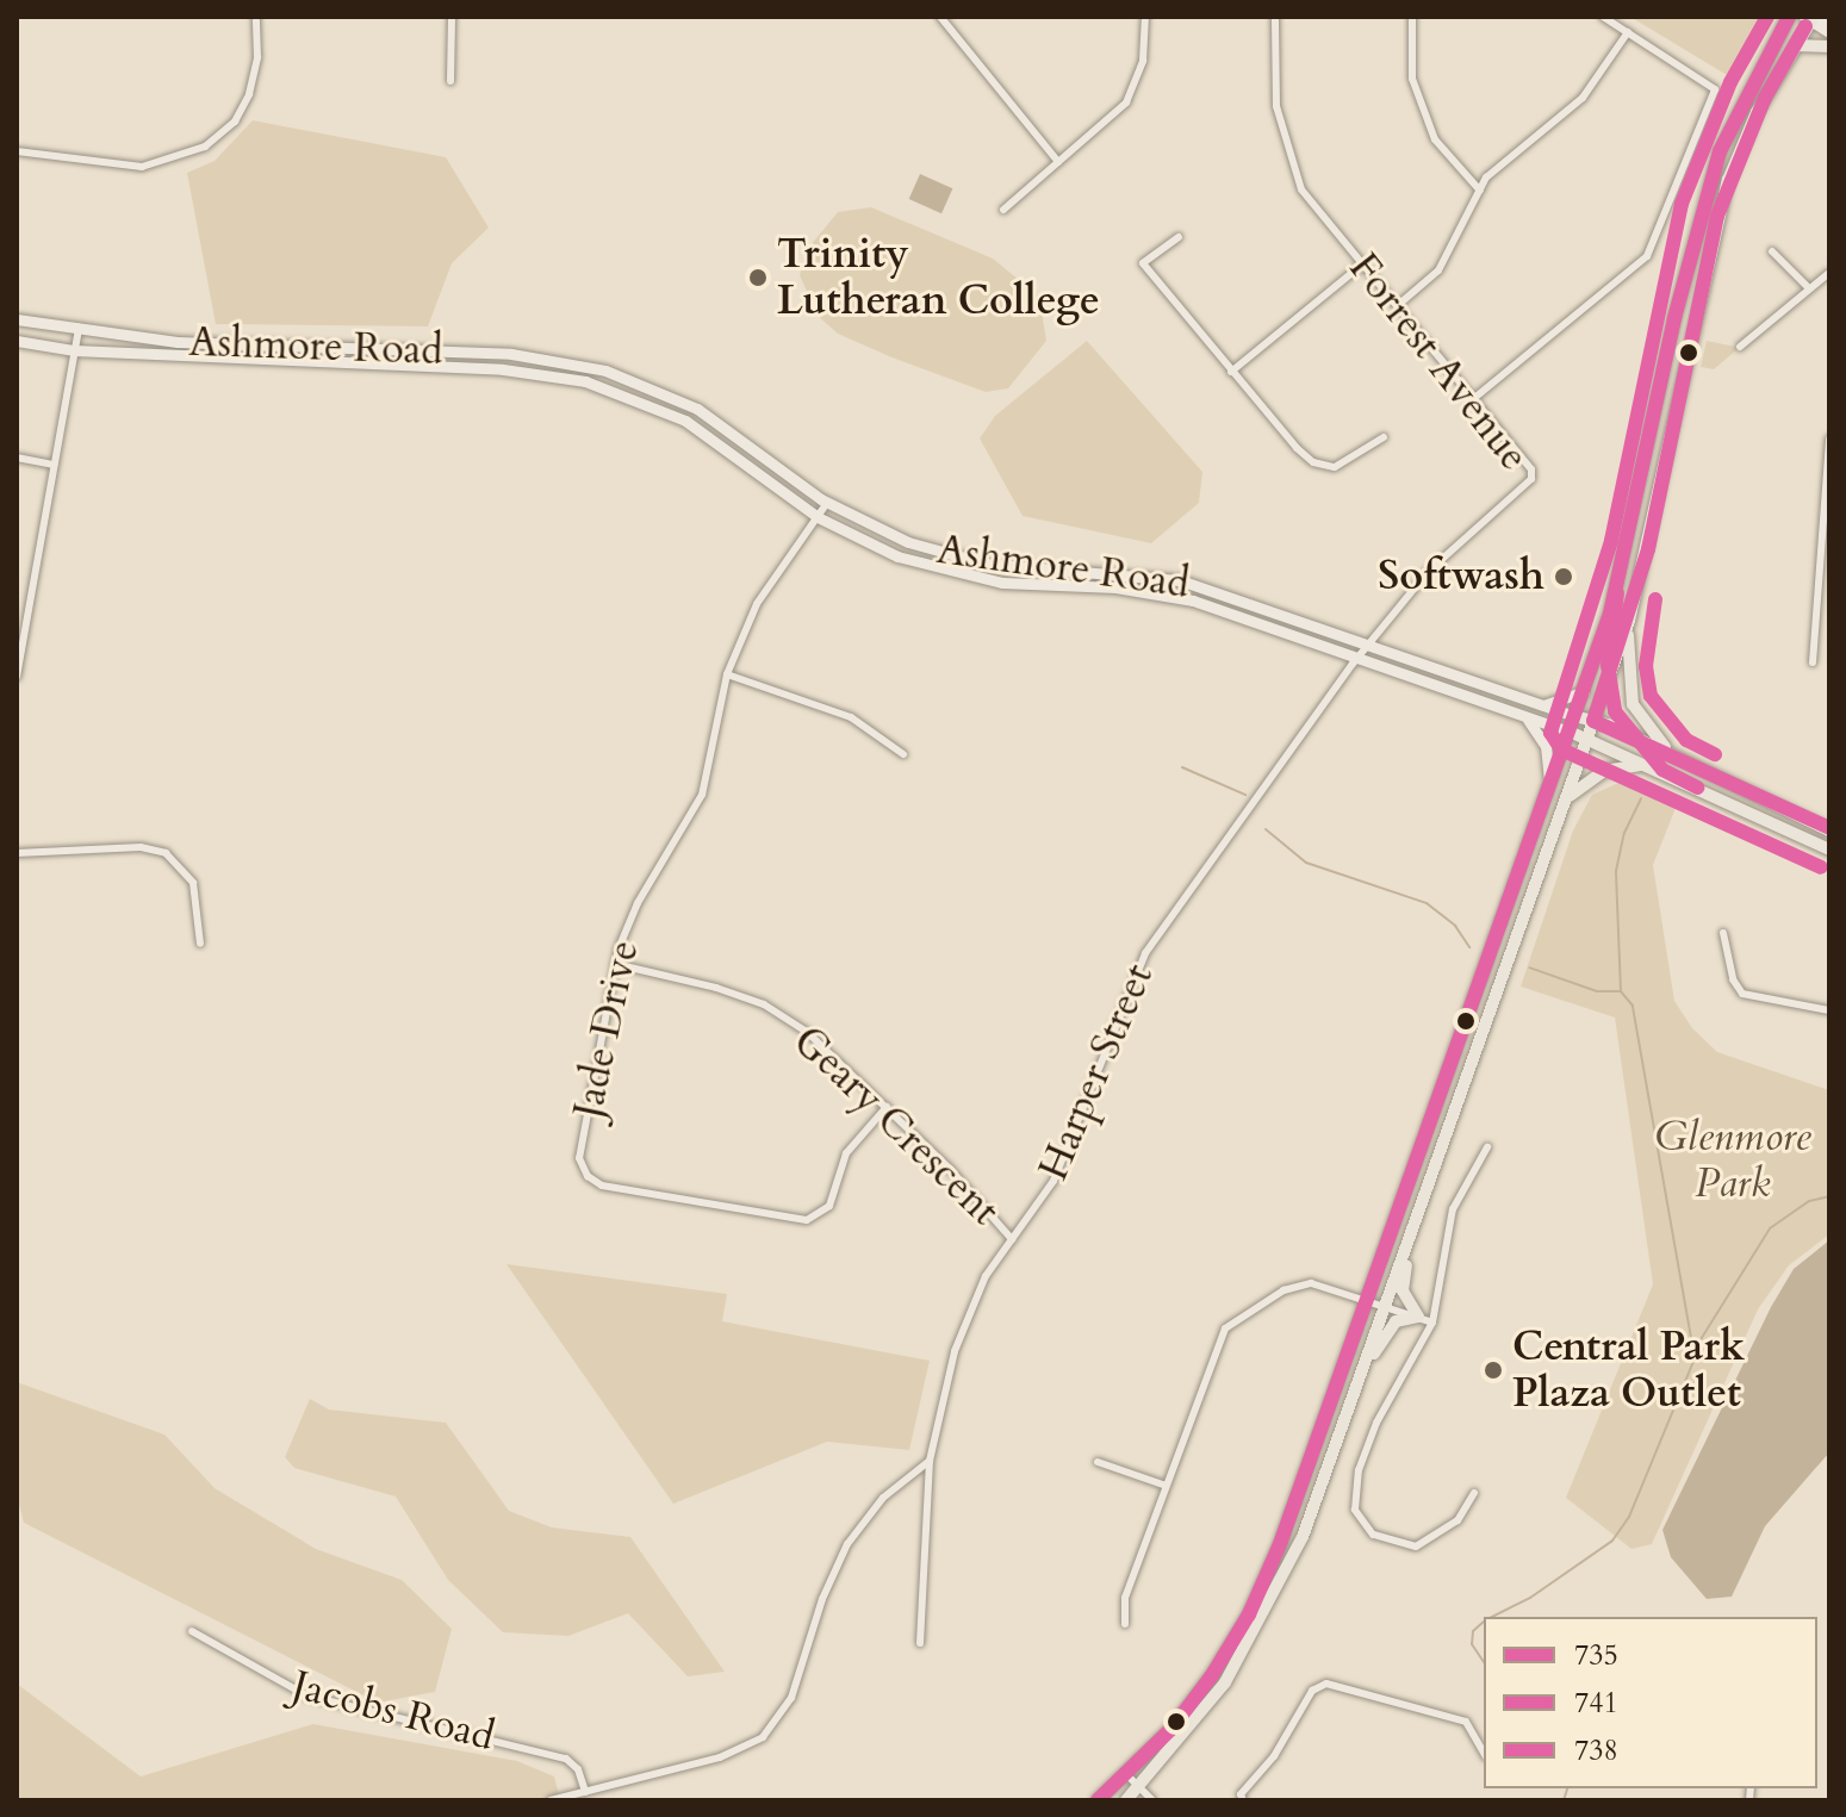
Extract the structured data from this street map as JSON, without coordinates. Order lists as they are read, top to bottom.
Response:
{
  "streets": {
    "main road": ["Ashmore Road"],
    "street": [
      "Forrest Avenue",
      "Jade Drive",
      "Harper Street",
      "Geary Crescent",
      "Jacobs Road"
    ]
  },
  "crossings": [
    ["Ashmore Road", "Forrest Avenue"],
    ["Ashmore Road", "Jade Drive"],
    ["Ashmore Road", "Harper Street"],
    ["Forrest Avenue", "Harper Street"],
    ["Jade Drive", "Geary Crescent"],
    ["Harper Street", "Geary Crescent"]
  ],
  "parks": ["Glenmore Park"],
  "places": ["Trinity Lutheran College", "Softwash", "Central Park Plaza Outlet"],
  "lines": ["transit line 735", "transit line 741", "transit line 738"],
  "legend": ["735", "741", "738"]
}
